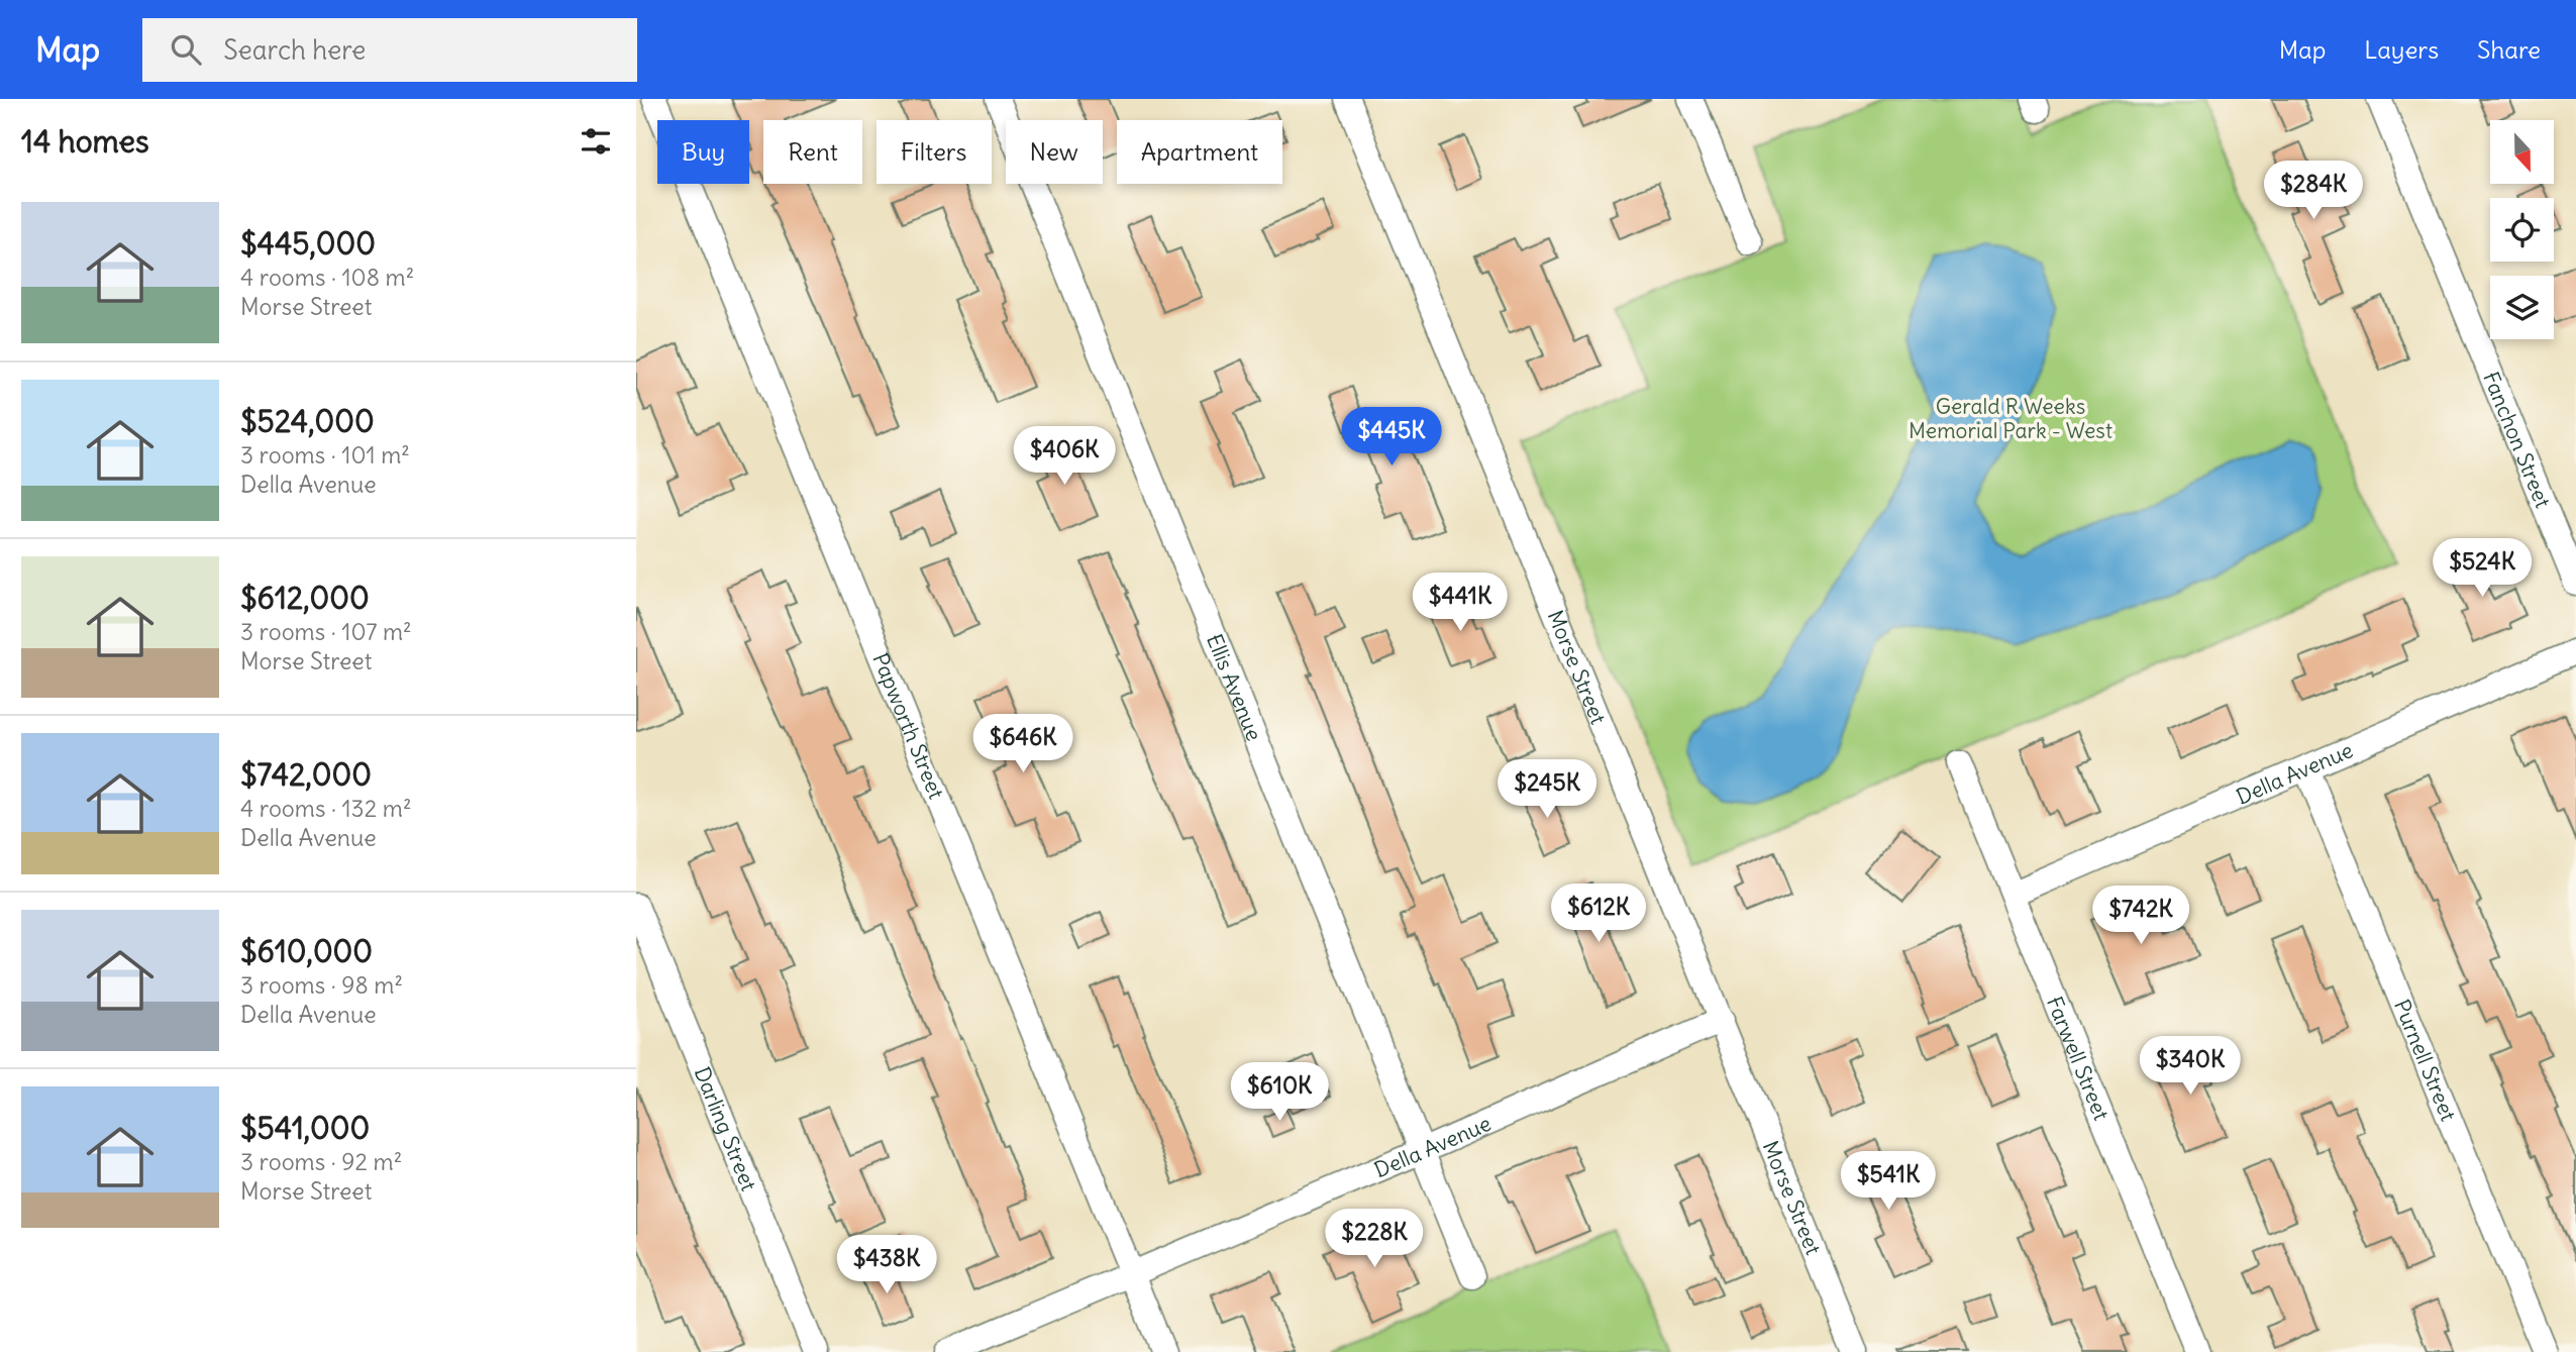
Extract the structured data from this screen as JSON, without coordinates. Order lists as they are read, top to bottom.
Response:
{
  "streets": {
    "street": [
      "Fanchon Street",
      "Morse Street",
      "Ellis Avenue",
      "Papworth Street",
      "Della Avenue",
      "Farwell Street",
      "Purnell Street",
      "Darling Street"
    ]
  },
  "crossings": [
    ["Morse Street", "Della Avenue"],
    ["Ellis Avenue", "Della Avenue"],
    ["Papworth Street", "Della Avenue"],
    ["Della Avenue", "Farwell Street"],
    ["Della Avenue", "Purnell Street"]
  ],
  "parks": ["Gerald R Weeks Memorial Park - West"],
  "north": "bottom",
  "page": {
    "header": "Map",
    "search": "Search here",
    "nav": ["Map", "Layers", "Share"],
    "heading": "14 homes",
    "chip": [
      "Buy",
      "Rent",
      "Filters",
      "New",
      "Apartment"
    ],
    "price": [
      "$284K",
      "$445K",
      "$406K",
      "$524K",
      "$441K",
      "$646K",
      "$245K",
      "$612K",
      "$742K",
      "$340K",
      "$610K",
      "$541K",
      "$228K",
      "$438K"
    ],
    "list": [
      {
        "name": "$445,000",
        "note": "4 rooms · 108 m² · Morse Street"
      },
      {
        "name": "$524,000",
        "note": "3 rooms · 101 m² · Della Avenue"
      },
      {
        "name": "$612,000",
        "note": "3 rooms · 107 m² · Morse Street"
      },
      {
        "name": "$742,000",
        "note": "4 rooms · 132 m² · Della Avenue"
      },
      {
        "name": "$610,000",
        "note": "3 rooms · 98 m² · Della Avenue"
      },
      {
        "name": "$541,000",
        "note": "3 rooms · 92 m² · Morse Street"
      }
    ]
  }
}
